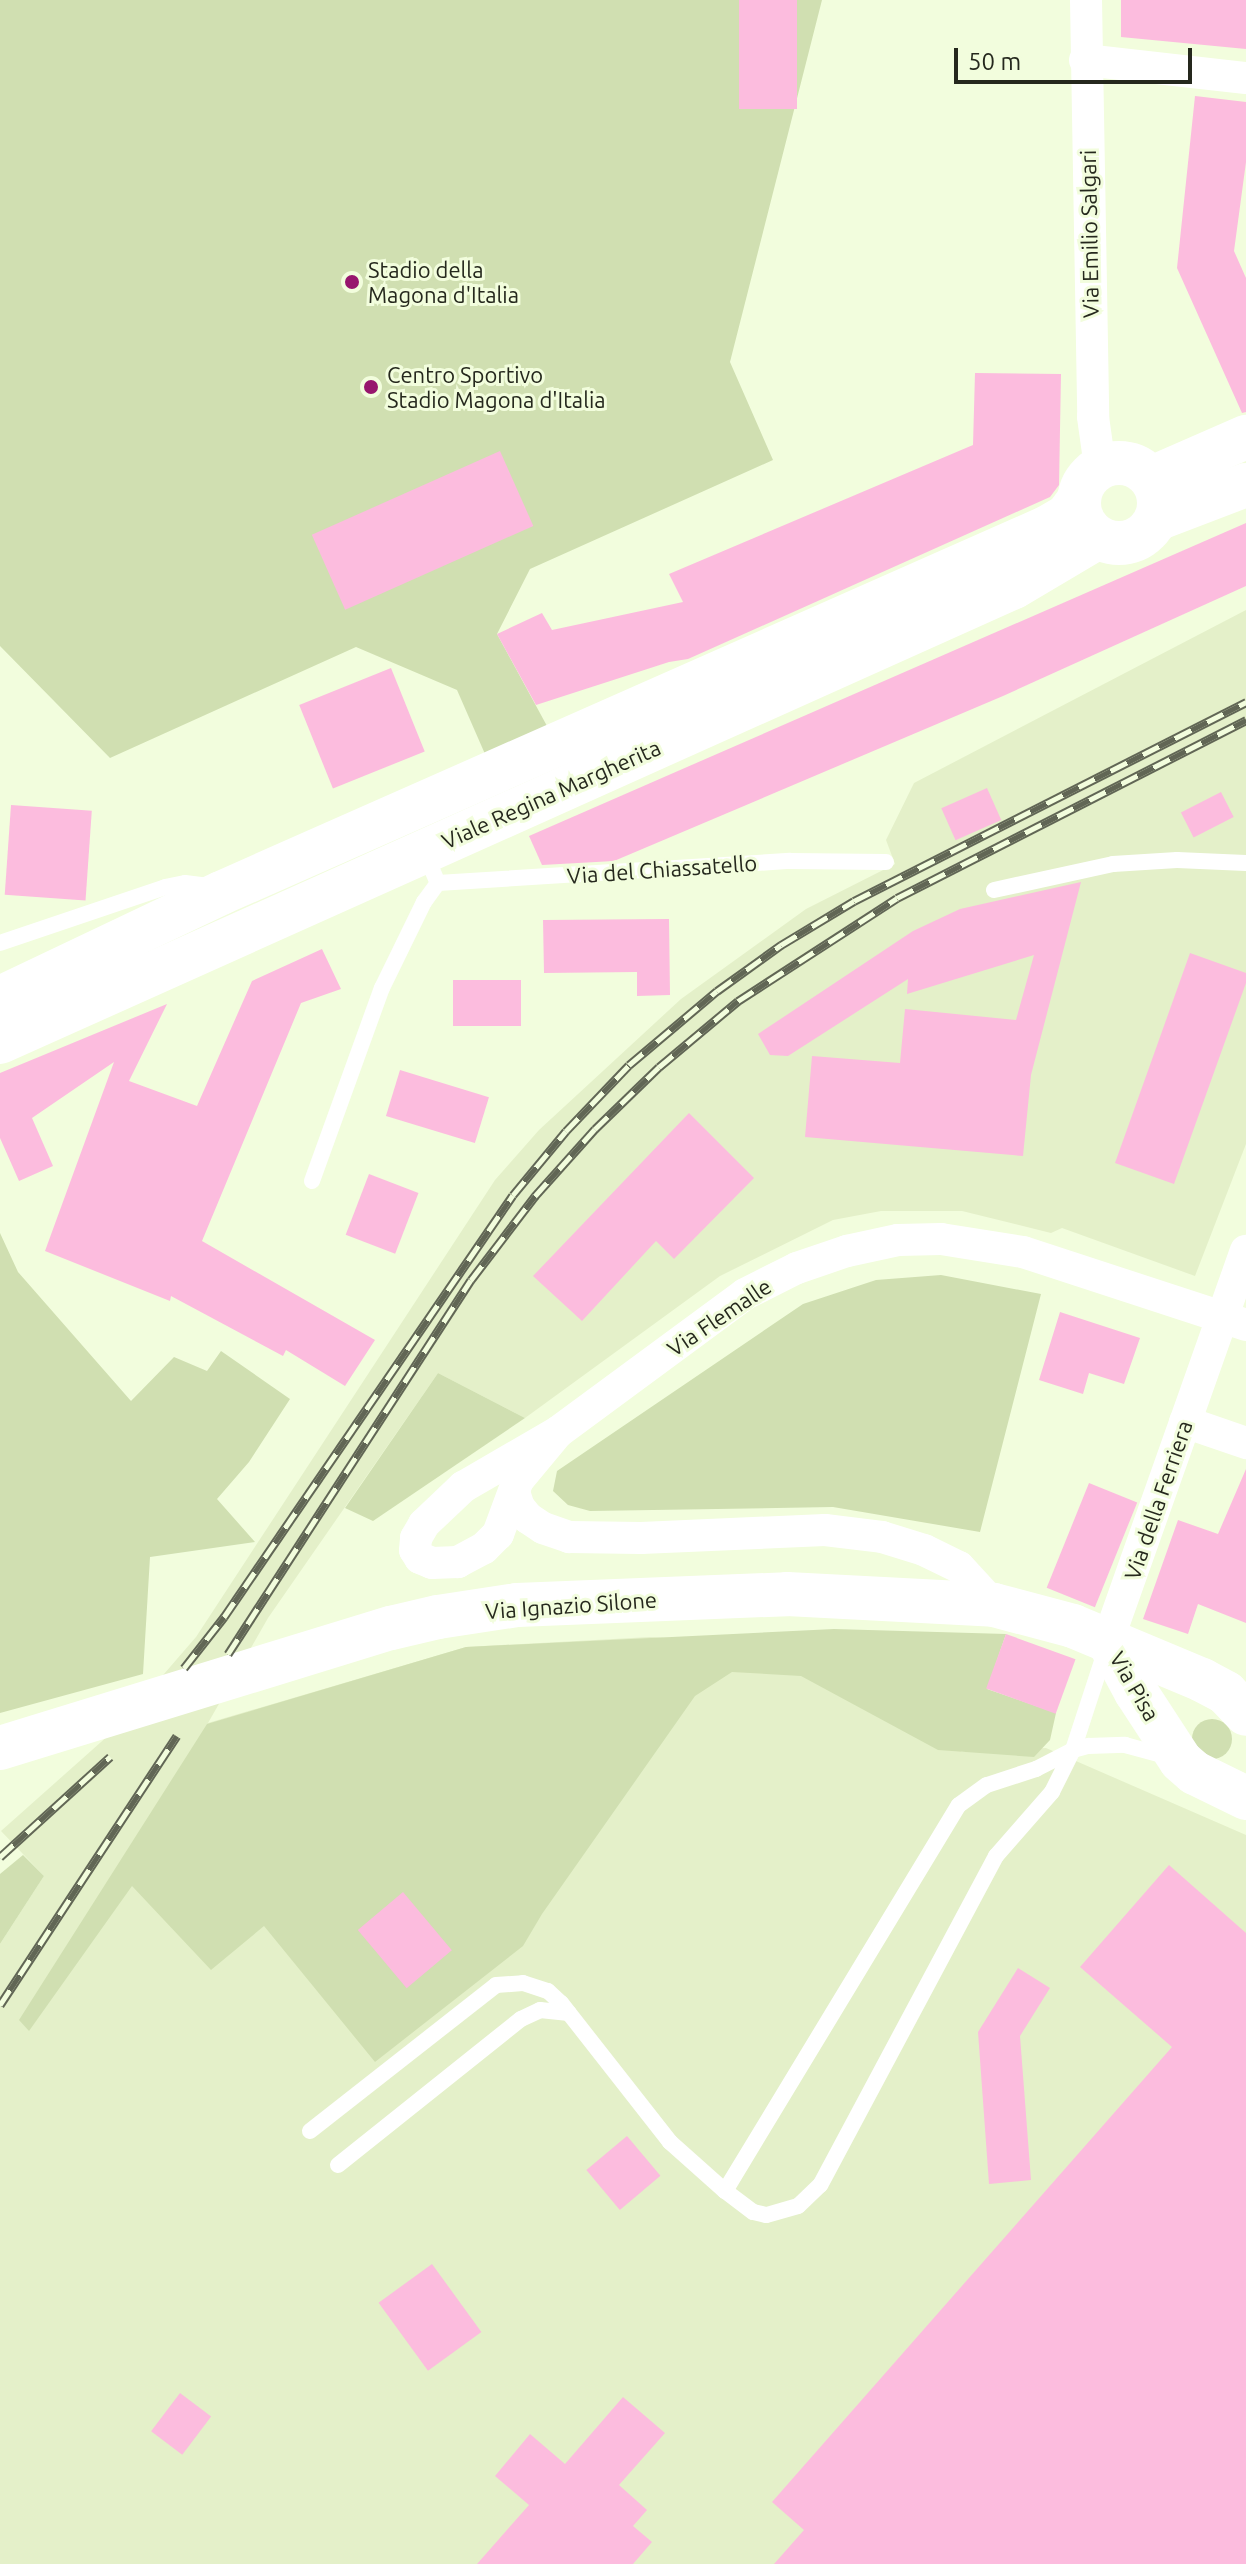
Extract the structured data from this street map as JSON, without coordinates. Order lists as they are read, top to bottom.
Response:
{
  "streets": {
    "street": [
      "Via Emilio Salgari",
      "Viale Regina Margherita",
      "Via Flemalle",
      "Via della Ferriera",
      "Via Ignazio Silone",
      "Via Pisa"
    ],
    "lane": ["Via del Chiassatello"]
  },
  "crossings": [
    ["Via Emilio Salgari", "Viale Regina Margherita"],
    ["Viale Regina Margherita", "Via del Chiassatello"],
    ["Via Flemalle", "Via della Ferriera"],
    ["Via della Ferriera", "Via Ignazio Silone"],
    ["Via della Ferriera", "Via Pisa"],
    ["Via Ignazio Silone", "Via Pisa"]
  ],
  "places": ["Stadio della Magona d'Italia", "Centro Sportivo Stadio Magona d'Italia"],
  "scale_bar": "50 m"
}
